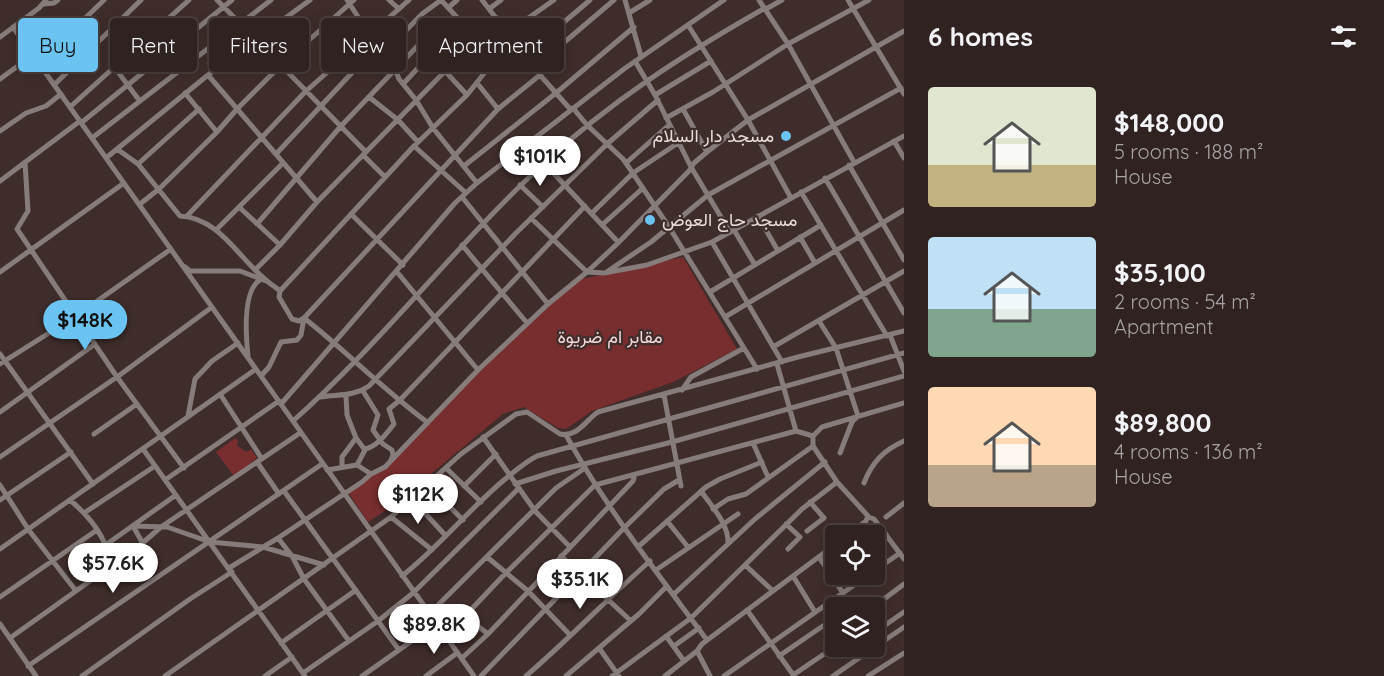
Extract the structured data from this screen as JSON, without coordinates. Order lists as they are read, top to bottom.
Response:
{
  "parks": ["مقابر ام ضريوة"],
  "places": ["مسجد دار السلام", "مسجد حاج العوض"],
  "page": {
    "heading": "6 homes",
    "chip": [
      "Buy",
      "Rent",
      "Filters",
      "New",
      "Apartment"
    ],
    "list": [
      {
        "name": "$148,000",
        "note": "5 rooms · 188 m² · House"
      },
      {
        "name": "$35,100",
        "note": "2 rooms · 54 m² · Apartment"
      },
      {
        "name": "$89,800",
        "note": "4 rooms · 136 m² · House"
      }
    ],
    "price": [
      "$101K",
      "$148K",
      "$112K",
      "$57.6K",
      "$35.1K",
      "$89.8K"
    ]
  }
}
